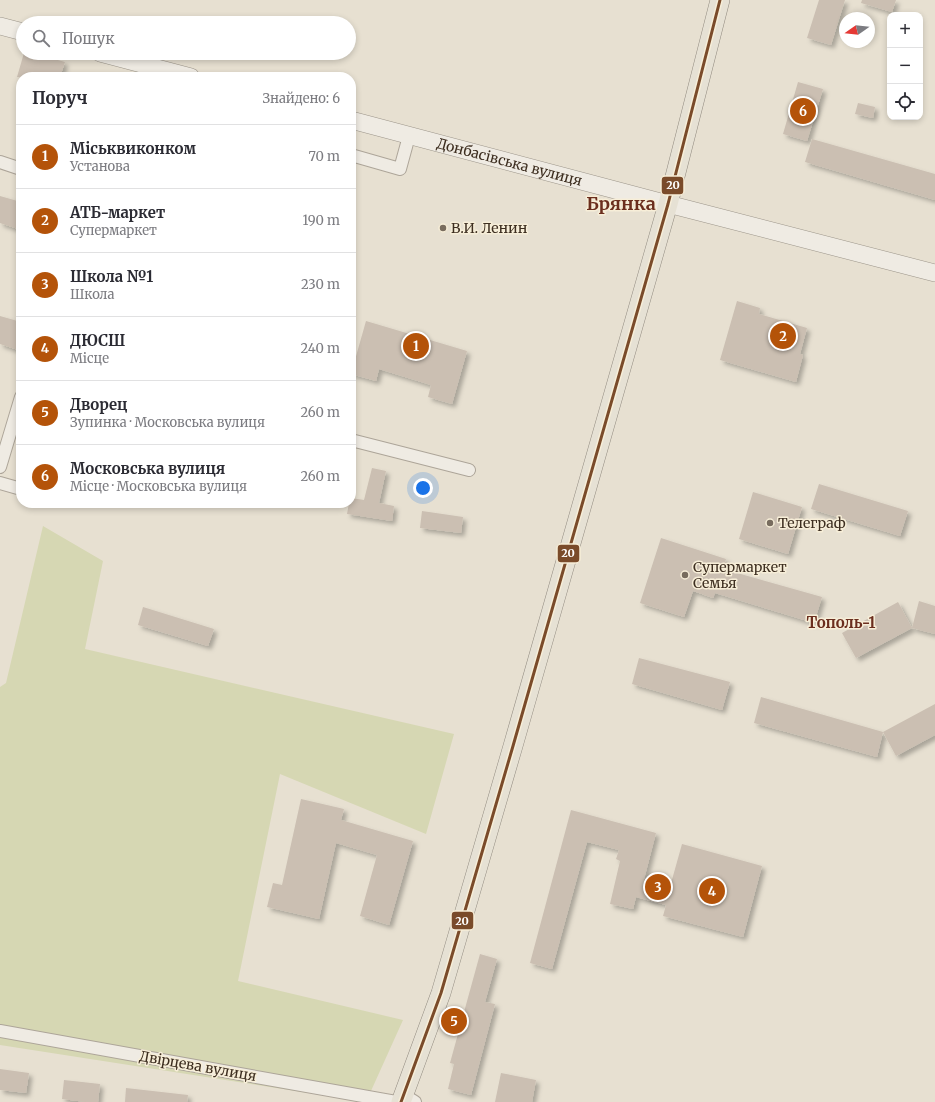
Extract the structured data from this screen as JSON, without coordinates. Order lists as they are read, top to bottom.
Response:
{
  "streets": {
    "street": ["Донбасівська вулиця", "Двірцева вулиця"]
  },
  "districts": ["Брянка", "Тополь-1"],
  "places": ["В.И. Ленин", "Телеграф", "Супермаркет Семья"],
  "lines": ["transit line 20"],
  "north": "left",
  "page": {
    "map_buttons": ["+", "−"],
    "search": "Пошук",
    "heading": ["Поруч", "Знайдено: 6"],
    "pins": [
      "6",
      "2",
      "1",
      "3",
      "4",
      "5"
    ],
    "list": [
      {
        "mark": "1",
        "name": "Міськвиконком",
        "note": "Установа",
        "value": "70 m"
      },
      {
        "mark": "2",
        "name": "АТБ-маркет",
        "note": "Супермаркет",
        "value": "190 m"
      },
      {
        "mark": "3",
        "name": "Школа №1",
        "note": "Школа",
        "value": "230 m"
      },
      {
        "mark": "4",
        "name": "ДЮСШ",
        "note": "Місце",
        "value": "240 m"
      },
      {
        "mark": "5",
        "name": "Дворец",
        "note": "Зупинка · Московська вулиця",
        "value": "260 m"
      },
      {
        "mark": "6",
        "name": "Московська вулиця",
        "note": "Місце · Московська вулиця",
        "value": "260 m"
      }
    ]
  }
}
